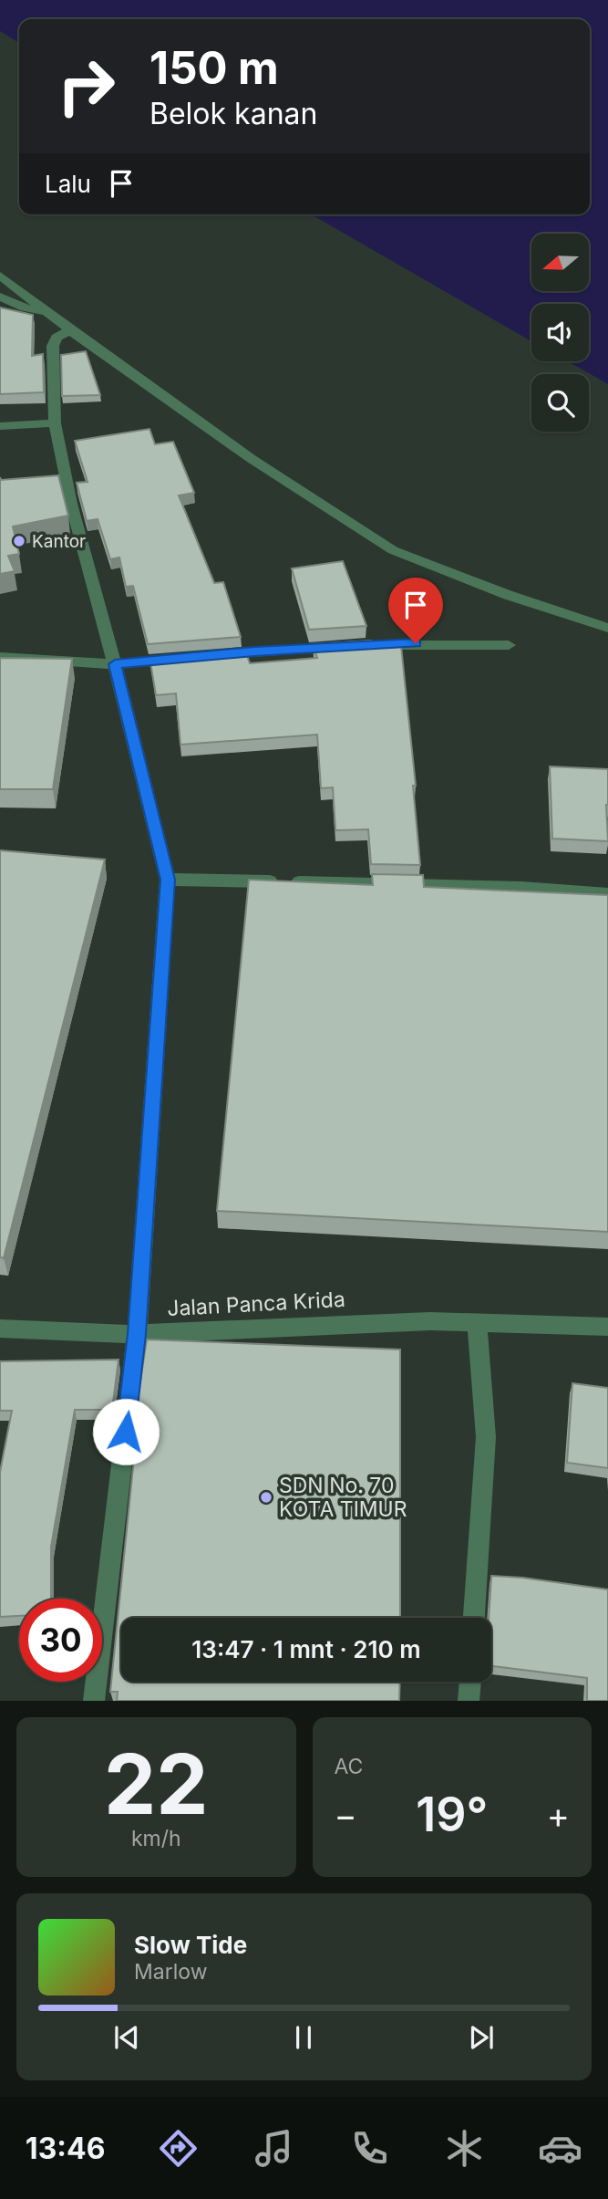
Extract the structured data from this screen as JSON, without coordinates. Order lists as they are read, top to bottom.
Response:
{
  "streets": {
    "street": ["Jalan Panca Krida"]
  },
  "places": ["Kantor", "SDN No. 70 KOTA TIMUR"],
  "north": "left",
  "page": {
    "turn": ["150 m", "Belok kanan"],
    "then": "Lalu",
    "limit": "30",
    "trip": "13:47 · 1 mnt · 210 m",
    "tile": [
      ["22", "km/h"],
      "AC"
    ],
    "heat": ["−", "19°", "+"],
    "song": ["Slow Tide", "Marlow"],
    "tabs": "13:46"
  }
}
